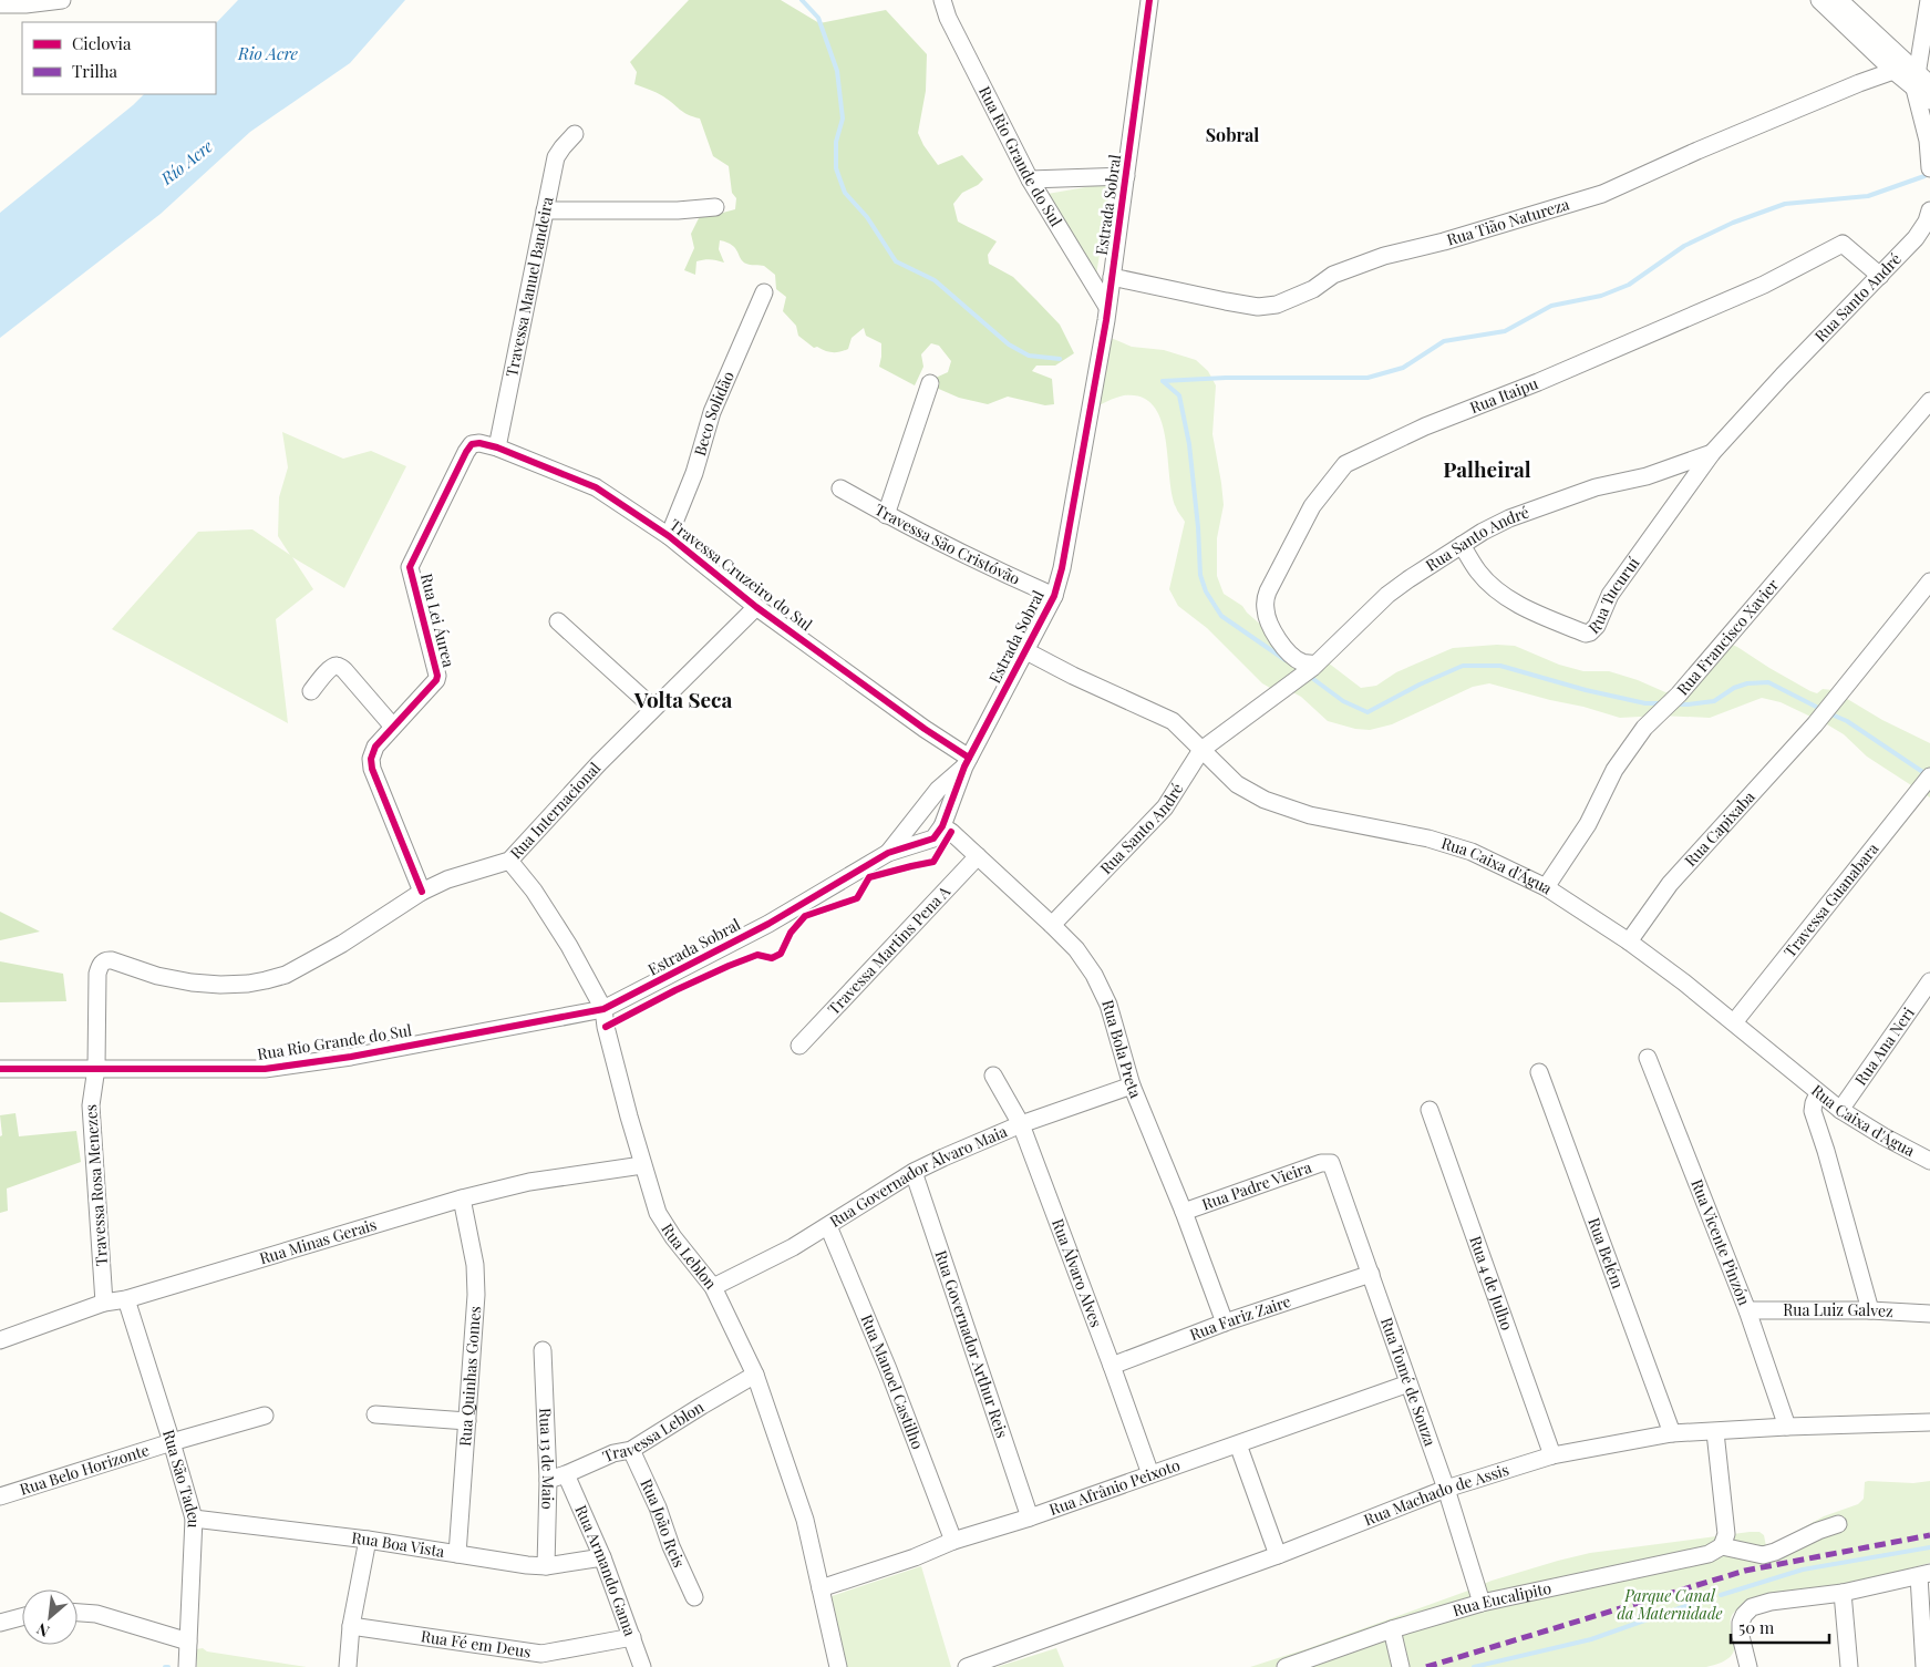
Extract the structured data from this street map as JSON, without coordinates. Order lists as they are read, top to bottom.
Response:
{
  "streets": {
    "street": [
      "Rua Rio Grande do Sul",
      "Estrada Sobral",
      "Rua Tião Natureza",
      "Travessa Manuel Bandeira",
      "Rua Santo André",
      "Rua Itaipu",
      "Beco Solidão",
      "Travessa São Cristóvão",
      "Travessa Cruzeiro do Sul",
      "Rua Tucuruí",
      "Rua Lei Áurea",
      "Rua Francisco Xavier",
      "Rua Internacional",
      "Rua Capixaba",
      "Rua Caixa d'Água",
      "Travessa Guanabara",
      "Travessa Martins Pena A",
      "Rua Ana Neri",
      "Rua Bola Preta",
      "Rua Governador Álvaro Maia",
      "Travessa Rosa Menezes",
      "Rua Padre Vieira",
      "Rua Minas Gerais",
      "Rua Vicente Pinzón",
      "Rua Belém",
      "Rua Leblon",
      "Rua Álvaro Alves",
      "Rua 4 de Julho",
      "Rua Luiz Galvez",
      "Rua Fariz Zaire",
      "Rua Governador Arthur Reis",
      "Rua Quinhas Gomes",
      "Rua Tomé de Souza",
      "Rua Manoel Castilho",
      "Travessa Leblon",
      "Rua 13 de Maio",
      "Rua Belo Horizonte",
      "Rua São Tadeu",
      "Rua Afrânio Peixoto",
      "Rua Machado de Assis",
      "Rua João Reis",
      "Rua Boa Vista",
      "Rua Armando Gama",
      "Rua Eucalipito",
      "Rua Fé em Deus"
    ]
  },
  "crossings": [
    ["Rua Rio Grande do Sul", "Estrada Sobral"],
    ["Rua Rio Grande do Sul", "Travessa Rosa Menezes"],
    ["Rua Rio Grande do Sul", "Rua Leblon"],
    ["Estrada Sobral", "Rua Tião Natureza"],
    ["Estrada Sobral", "Travessa São Cristóvão"],
    ["Estrada Sobral", "Travessa Cruzeiro do Sul"],
    ["Estrada Sobral", "Rua Caixa d'Água"],
    ["Estrada Sobral", "Rua Bola Preta"],
    ["Estrada Sobral", "Rua Leblon"],
    ["Travessa Manuel Bandeira", "Travessa Cruzeiro do Sul"],
    ["Rua Santo André", "Rua Itaipu"],
    ["Rua Santo André", "Rua Tucuruí"],
    ["Rua Santo André", "Rua Caixa d'Água"],
    ["Rua Santo André", "Rua Bola Preta"],
    ["Beco Solidão", "Travessa Cruzeiro do Sul"],
    ["Travessa Cruzeiro do Sul", "Rua Lei Áurea"],
    ["Travessa Cruzeiro do Sul", "Rua Internacional"],
    ["Rua Lei Áurea", "Rua Internacional"],
    ["Rua Francisco Xavier", "Rua Caixa d'Água"],
    ["Rua Internacional", "Travessa Rosa Menezes"],
    ["Rua Internacional", "Rua Leblon"],
    ["Rua Capixaba", "Rua Caixa d'Água"],
    ["Rua Caixa d'Água", "Travessa Guanabara"],
    ["Rua Caixa d'Água", "Rua Ana Neri"],
    ["Travessa Martins Pena A", "Rua Bola Preta"],
    ["Rua Bola Preta", "Rua Governador Álvaro Maia"],
    ["Rua Bola Preta", "Rua Padre Vieira"],
    ["Rua Bola Preta", "Rua Fariz Zaire"],
    ["Rua Governador Álvaro Maia", "Rua Leblon"],
    ["Rua Governador Álvaro Maia", "Rua Álvaro Alves"],
    ["Rua Governador Álvaro Maia", "Rua Governador Arthur Reis"],
    ["Rua Governador Álvaro Maia", "Rua Manoel Castilho"],
    ["Travessa Rosa Menezes", "Rua Minas Gerais"],
    ["Rua Padre Vieira", "Rua Tomé de Souza"],
    ["Rua Minas Gerais", "Rua Leblon"],
    ["Rua Minas Gerais", "Rua Quinhas Gomes"],
    ["Rua Minas Gerais", "Rua São Tadeu"],
    ["Rua Vicente Pinzón", "Rua Luiz Galvez"],
    ["Rua Vicente Pinzón", "Rua Machado de Assis"],
    ["Rua Belém", "Rua Machado de Assis"],
    ["Rua Leblon", "Travessa Leblon"],
    ["Rua Leblon", "Rua Afrânio Peixoto"],
    ["Rua Álvaro Alves", "Rua Fariz Zaire"],
    ["Rua Álvaro Alves", "Rua Afrânio Peixoto"],
    ["Rua 4 de Julho", "Rua Machado de Assis"],
    ["Rua Fariz Zaire", "Rua Tomé de Souza"],
    ["Rua Governador Arthur Reis", "Rua Afrânio Peixoto"],
    ["Rua Quinhas Gomes", "Rua Boa Vista"],
    ["Rua Tomé de Souza", "Rua Afrânio Peixoto"],
    ["Rua Tomé de Souza", "Rua Machado de Assis"],
    ["Rua Tomé de Souza", "Rua Eucalipito"],
    ["Rua Manoel Castilho", "Rua Afrânio Peixoto"],
    ["Travessa Leblon", "Rua 13 de Maio"],
    ["Travessa Leblon", "Rua João Reis"],
    ["Travessa Leblon", "Rua Armando Gama"],
    ["Rua 13 de Maio", "Rua Boa Vista"],
    ["Rua Belo Horizonte", "Rua São Tadeu"],
    ["Rua São Tadeu", "Rua Boa Vista"],
    ["Rua Boa Vista", "Rua Armando Gama"],
    ["Rua Armando Gama", "Rua Fé em Deus"]
  ],
  "districts": ["Sobral", "Palheiral", "Volta Seca"],
  "water": ["Rio Acre", "Río Acre"],
  "parks": ["Parque Canal da Maternidade"],
  "legend": ["Ciclovia", "Trilha"],
  "scale_bar": "50 m",
  "north": "bottom left"
}
